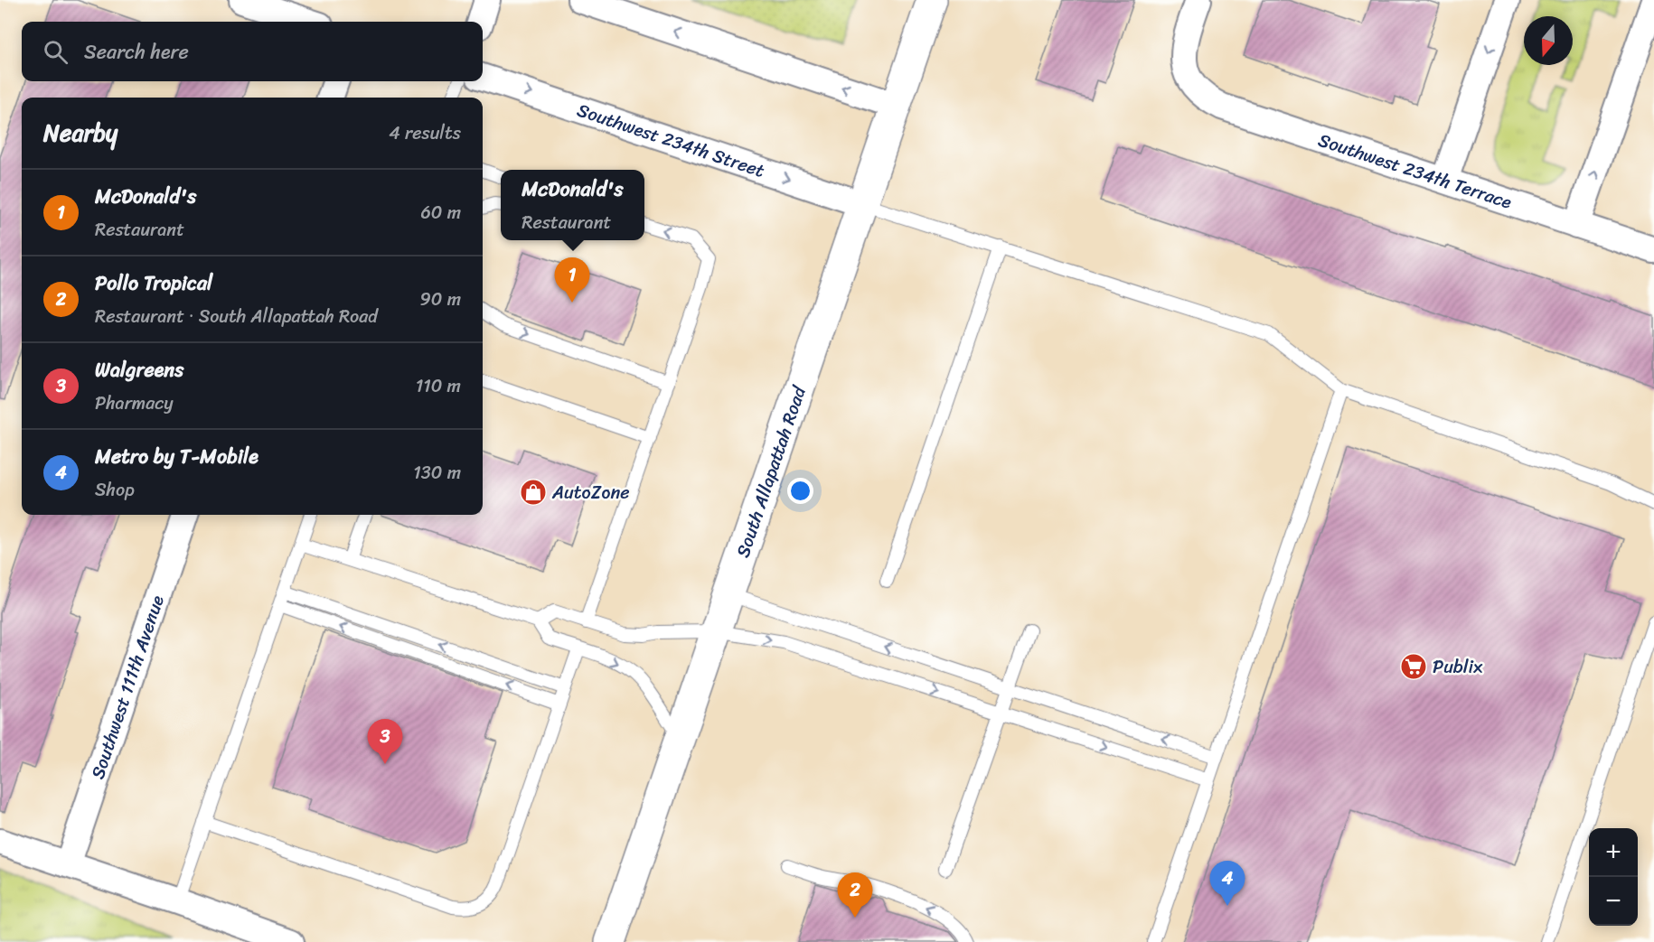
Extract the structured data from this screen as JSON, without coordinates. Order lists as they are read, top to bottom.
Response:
{
  "streets": {
    "main road": ["South Allapattah Road"],
    "street": ["Southwest 234th Street", "Southwest 234th Terrace", "Southwest 111th Avenue"]
  },
  "crossings": [
    ["Southwest 234th Street", "South Allapattah Road"]
  ],
  "places": {
    "shop": ["AutoZone"],
    "supermarket": ["Publix"]
  },
  "north": "bottom",
  "page": {
    "search": "Search here",
    "heading": ["Nearby", "4 results"],
    "list": [
      {
        "mark": "1",
        "name": "McDonald's",
        "note": "Restaurant",
        "value": "60 m"
      },
      {
        "mark": "2",
        "name": "Pollo Tropical",
        "note": "Restaurant · South Allapattah Road",
        "value": "90 m"
      },
      {
        "mark": "3",
        "name": "Walgreens",
        "note": "Pharmacy",
        "value": "110 m"
      },
      {
        "mark": "4",
        "name": "Metro by T-Mobile",
        "note": "Shop",
        "value": "130 m"
      }
    ],
    "popup": ["McDonald's", "Restaurant"],
    "pins": [
      "1",
      "3",
      "4",
      "2"
    ],
    "map_buttons": ["+", "−"]
  }
}
